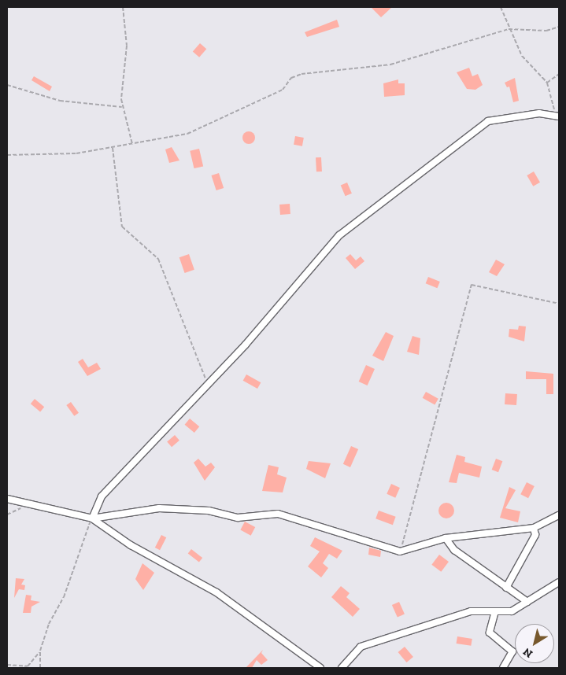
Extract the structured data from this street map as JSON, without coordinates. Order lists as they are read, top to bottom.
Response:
{
  "north": "bottom left"
}
